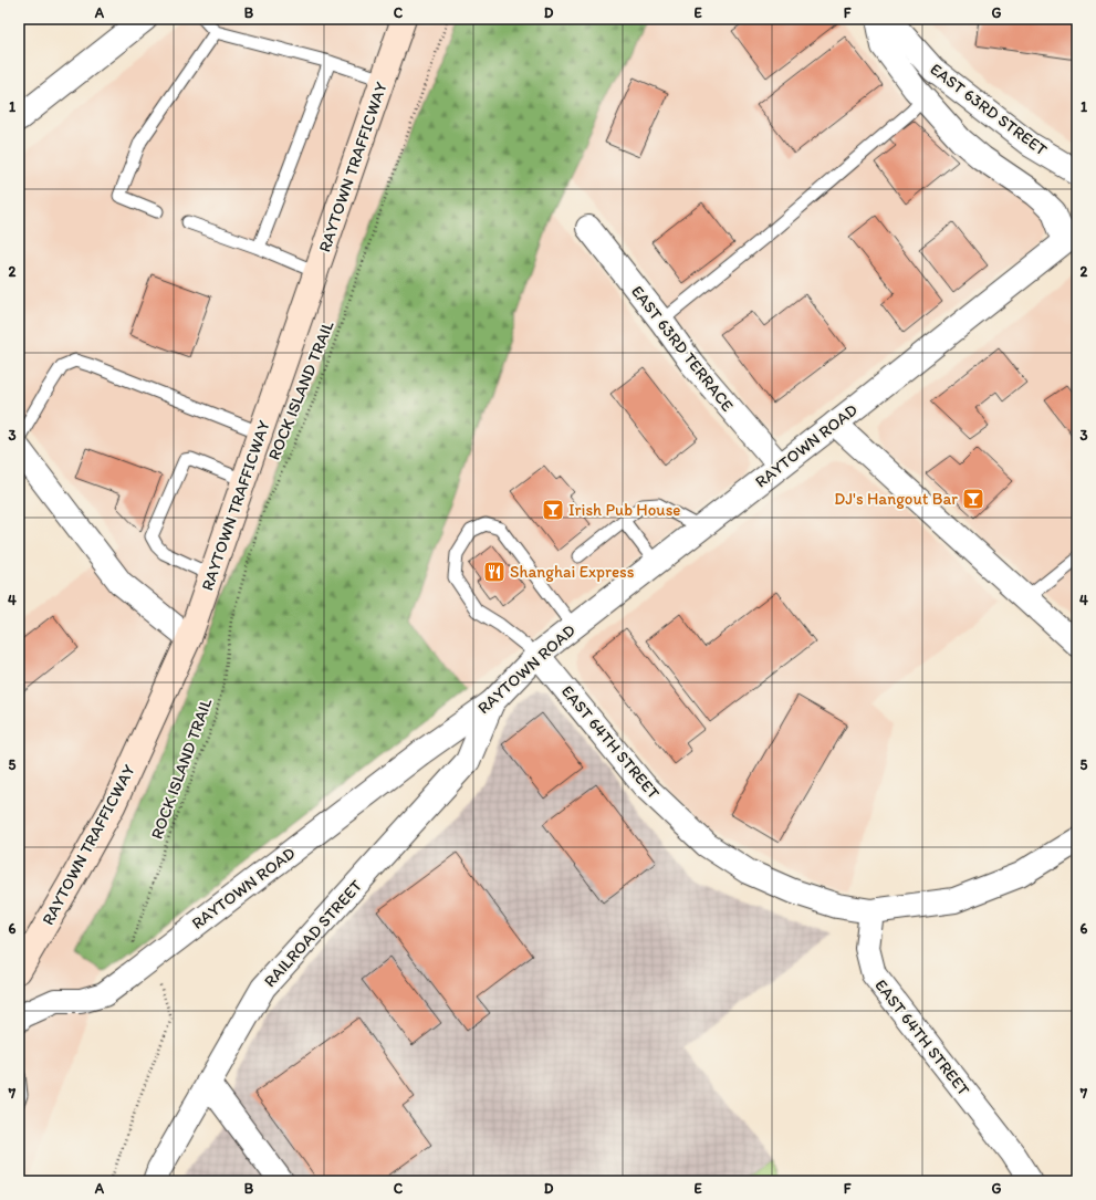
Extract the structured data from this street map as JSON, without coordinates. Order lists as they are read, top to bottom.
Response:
{
  "streets": {
    "main road": ["RAYTOWN TRAFFICWAY"],
    "street": [
      "EAST 63RD STREET",
      "EAST 63RD TERRACE",
      "RAYTOWN ROAD",
      "EAST 64TH STREET",
      "RAILROAD STREET"
    ],
    "path": ["ROCK ISLAND TRAIL"]
  },
  "crossings": [
    ["EAST 63RD TERRACE", "RAYTOWN ROAD"],
    ["RAYTOWN ROAD", "EAST 64TH STREET"],
    ["RAYTOWN ROAD", "RAILROAD STREET"]
  ],
  "places": {
    "bar": ["DJ's Hangout Bar", "Irish Pub House"],
    "restaurant": ["Shanghai Express"]
  },
  "grid": {
    "columns": [
      "A",
      "B",
      "C",
      "D",
      "E",
      "F",
      "G"
    ],
    "rows": [
      "1",
      "2",
      "3",
      "4",
      "5",
      "6",
      "7"
    ]
  }
}
